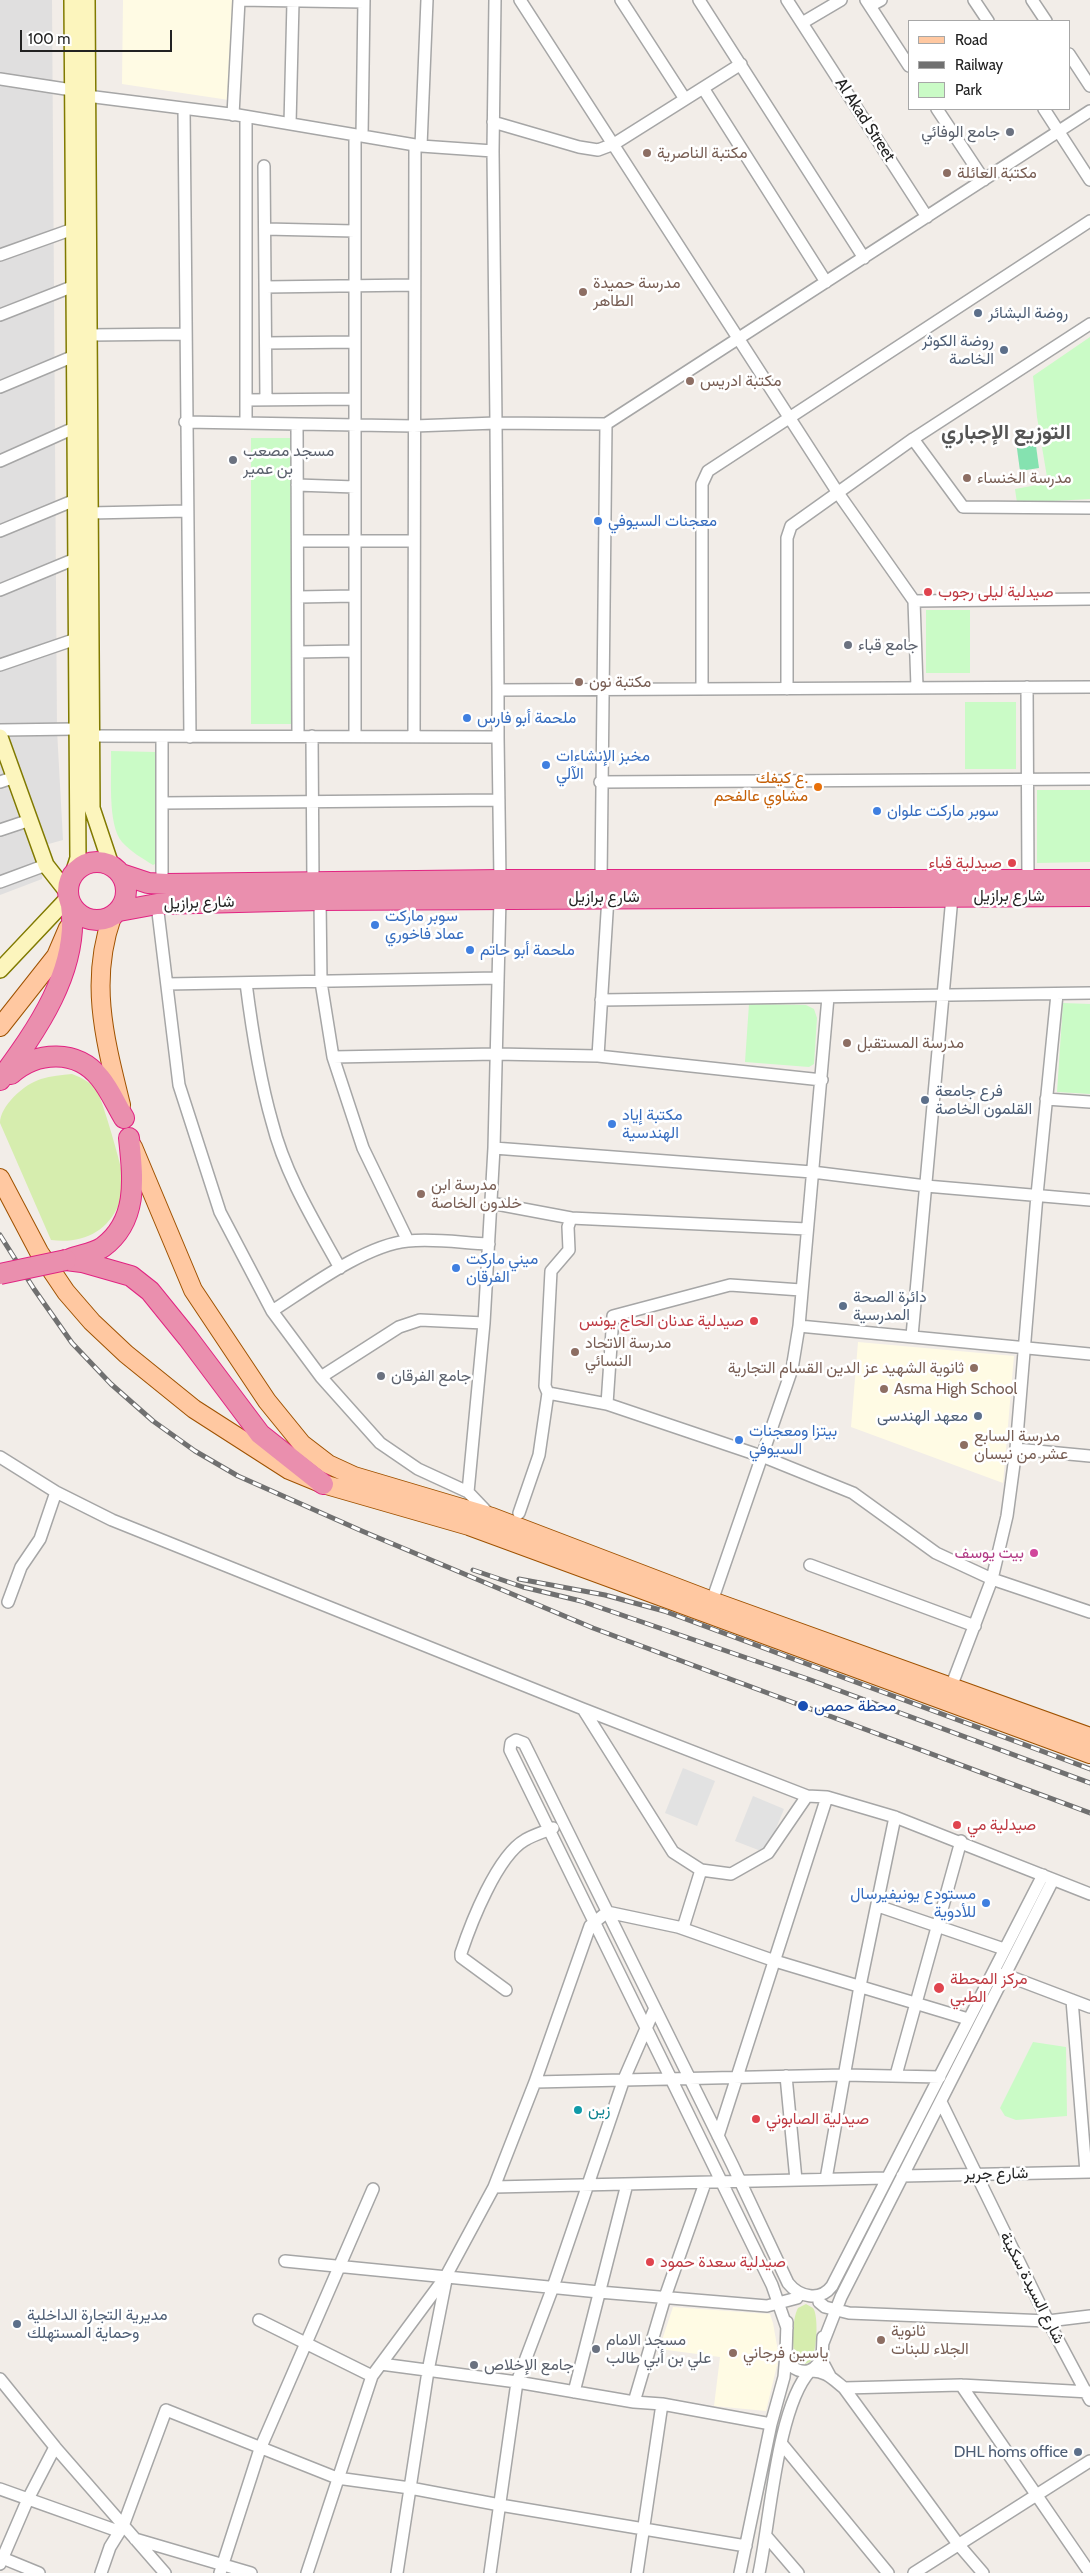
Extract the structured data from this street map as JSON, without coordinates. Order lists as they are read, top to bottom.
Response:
{
  "streets": {
    "highway": ["شارع برازيل"],
    "street": ["Al Akad Street", "شارع جرير", "شارع السيدة سكينة"]
  },
  "crossings": [
    ["شارع جرير", "شارع السيدة سكينة"]
  ],
  "districts": ["التوزيع الإجباري"],
  "places": [
    "جامع الوفائي",
    "مكتبة الناصرية",
    "مكتبة العائلة",
    "مدرسة حميدة الطاهر",
    "روضة البشائر",
    "روضة الكوثر الخاصة",
    "مكتبة ادريس",
    "مسجد مصعب بن عمير",
    "مدرسة الخنساء",
    "معجنات السيوفي",
    "صيدلية ليلى رجوب",
    "جامع قباء",
    "مكتبة نون",
    "ملحمة أبو فارس",
    "مخبز الإنشاءات الآلي",
    "ع كيفك. مشاوي عالفحم",
    "سوبر ماركت علوان",
    "صيدلية قباء",
    "سوبر ماركت عماد فاخوري",
    "ملحمة أبو حاتم",
    "مدرسة المستقبل",
    "فرع جامعة القلمون الخاصة",
    "مكتبة إياد الهندسية",
    "مدرسة ابن خلدون الخاصة",
    "ميني ماركت الفرقان",
    "دائرة الصحة المدرسية",
    "صيدلية عدنان الحاج يونس",
    "مدرسة الاتحاد النسائي",
    "ثانوية الشهيد عز الدين القسام التجارية",
    "جامع الفرقان",
    "Asma High School",
    "معهد الهندسى",
    "بيتزا ومعجنات السيوفي",
    "مدرسة السابع عشر من نيسان",
    "بيت يوسف",
    "محطة حمص",
    "صيدلية مي",
    "مستودع يونيفيرسال للأدوية",
    "مركز المحطة الطبي",
    "زين",
    "صيدلية الصابوني",
    "صيدلية سعدة حمود",
    "مديرية التجارة الداخلية وحماية المستهلك",
    "ثانوية الجلاء للبنات",
    "مسجد الامام علي بن أبي طالب",
    "ياسين فرجاني",
    "جامع الإخلاص",
    "DHL homs office"
  ],
  "legend": ["Road", "Railway", "Park"],
  "scale_bar": "100 m"
}
